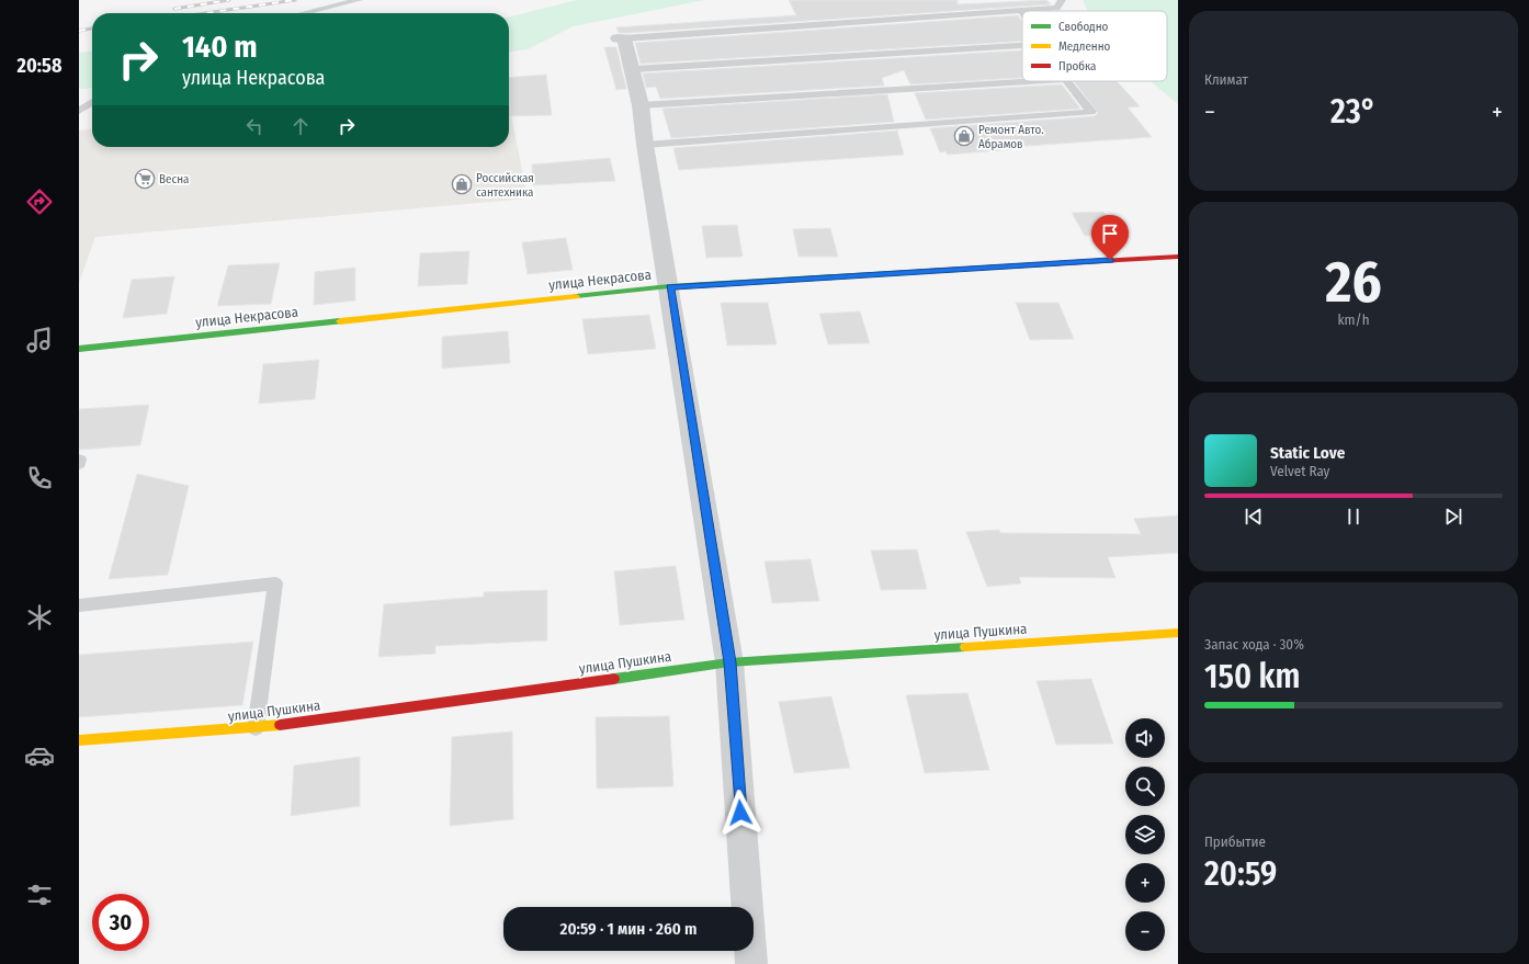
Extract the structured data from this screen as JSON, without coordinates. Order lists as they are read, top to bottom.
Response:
{
  "streets": {
    "street": ["улица Некрасова", "улица Пушкина"]
  },
  "places": {
    "shop": ["Ремонт Авто. Абрамов", "Российская сантехника"],
    "supermarket": ["Весна"]
  },
  "legend": ["Свободно", "Медленно", "Пробка"],
  "page": {
    "tabs": "20:58",
    "tile": [
      "Климат",
      ["26", "km/h"],
      ["Запас хода · 30%", "150 km"],
      ["Прибытие", "20:59"]
    ],
    "turn": ["140 m", "улица Некрасова"],
    "heat": ["−", "23°", "+"],
    "song": ["Static Love", "Velvet Ray"],
    "map_buttons": ["+", "−"],
    "limit": "30",
    "trip": "20:59 · 1 мин · 260 m"
  }
}
